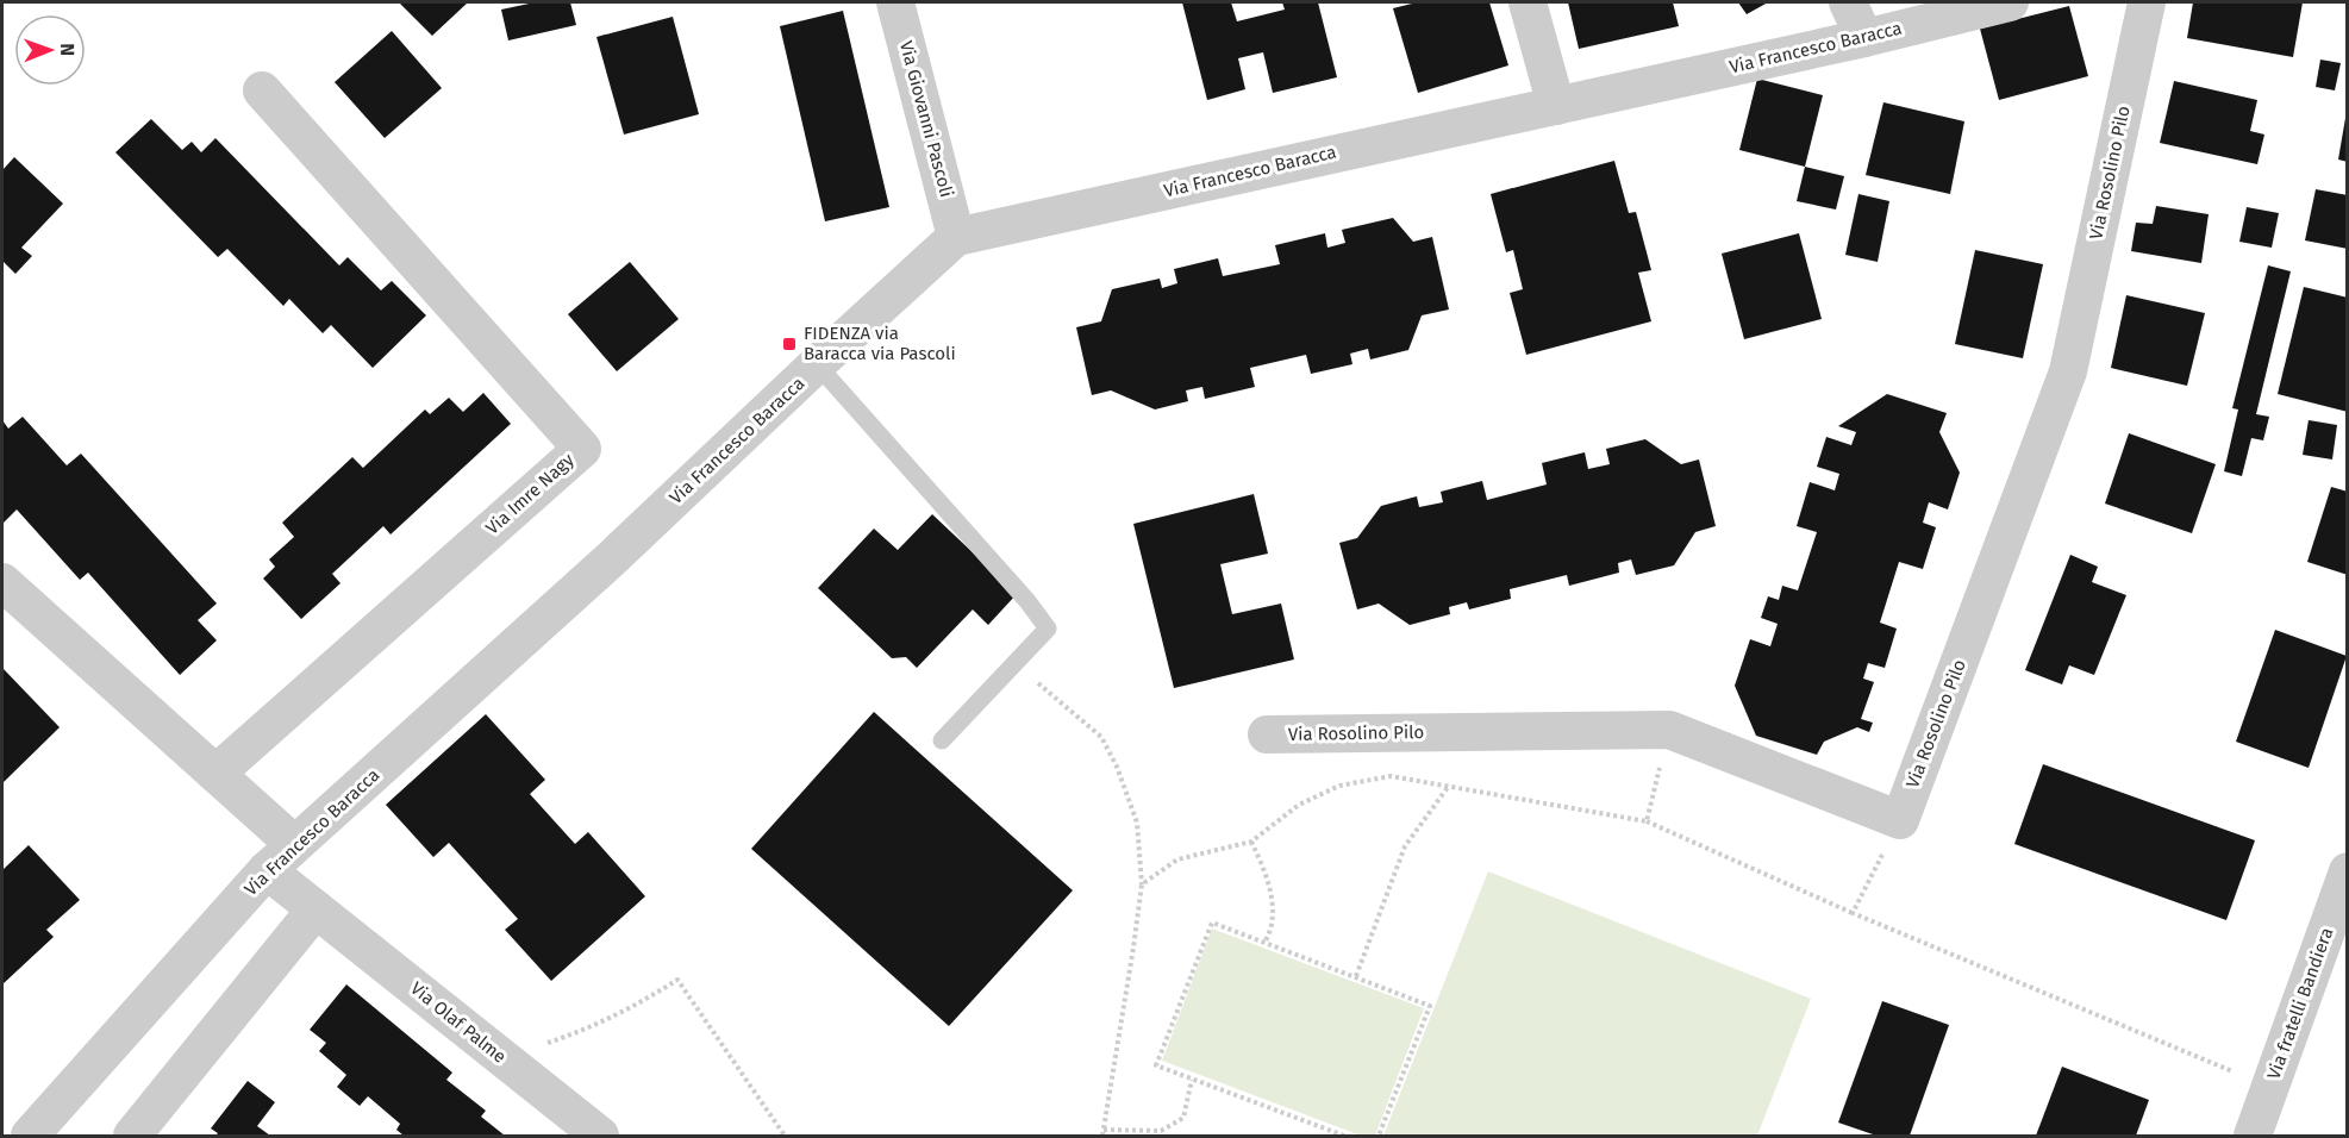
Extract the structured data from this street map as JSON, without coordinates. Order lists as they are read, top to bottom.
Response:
{
  "streets": {
    "street": [
      "Via Francesco Baracca",
      "Via Giovanni Pascoli",
      "Via Rosolino Pilo",
      "Via Imre Nagy",
      "Via fratelli Bandiera",
      "Via Olaf Palme"
    ]
  },
  "crossings": [
    ["Via Francesco Baracca", "Via Giovanni Pascoli"],
    ["Via Francesco Baracca", "Via Olaf Palme"]
  ],
  "places": {
    "transit": ["FIDENZA via Baracca via Pascoli"]
  },
  "north": "right"
}
